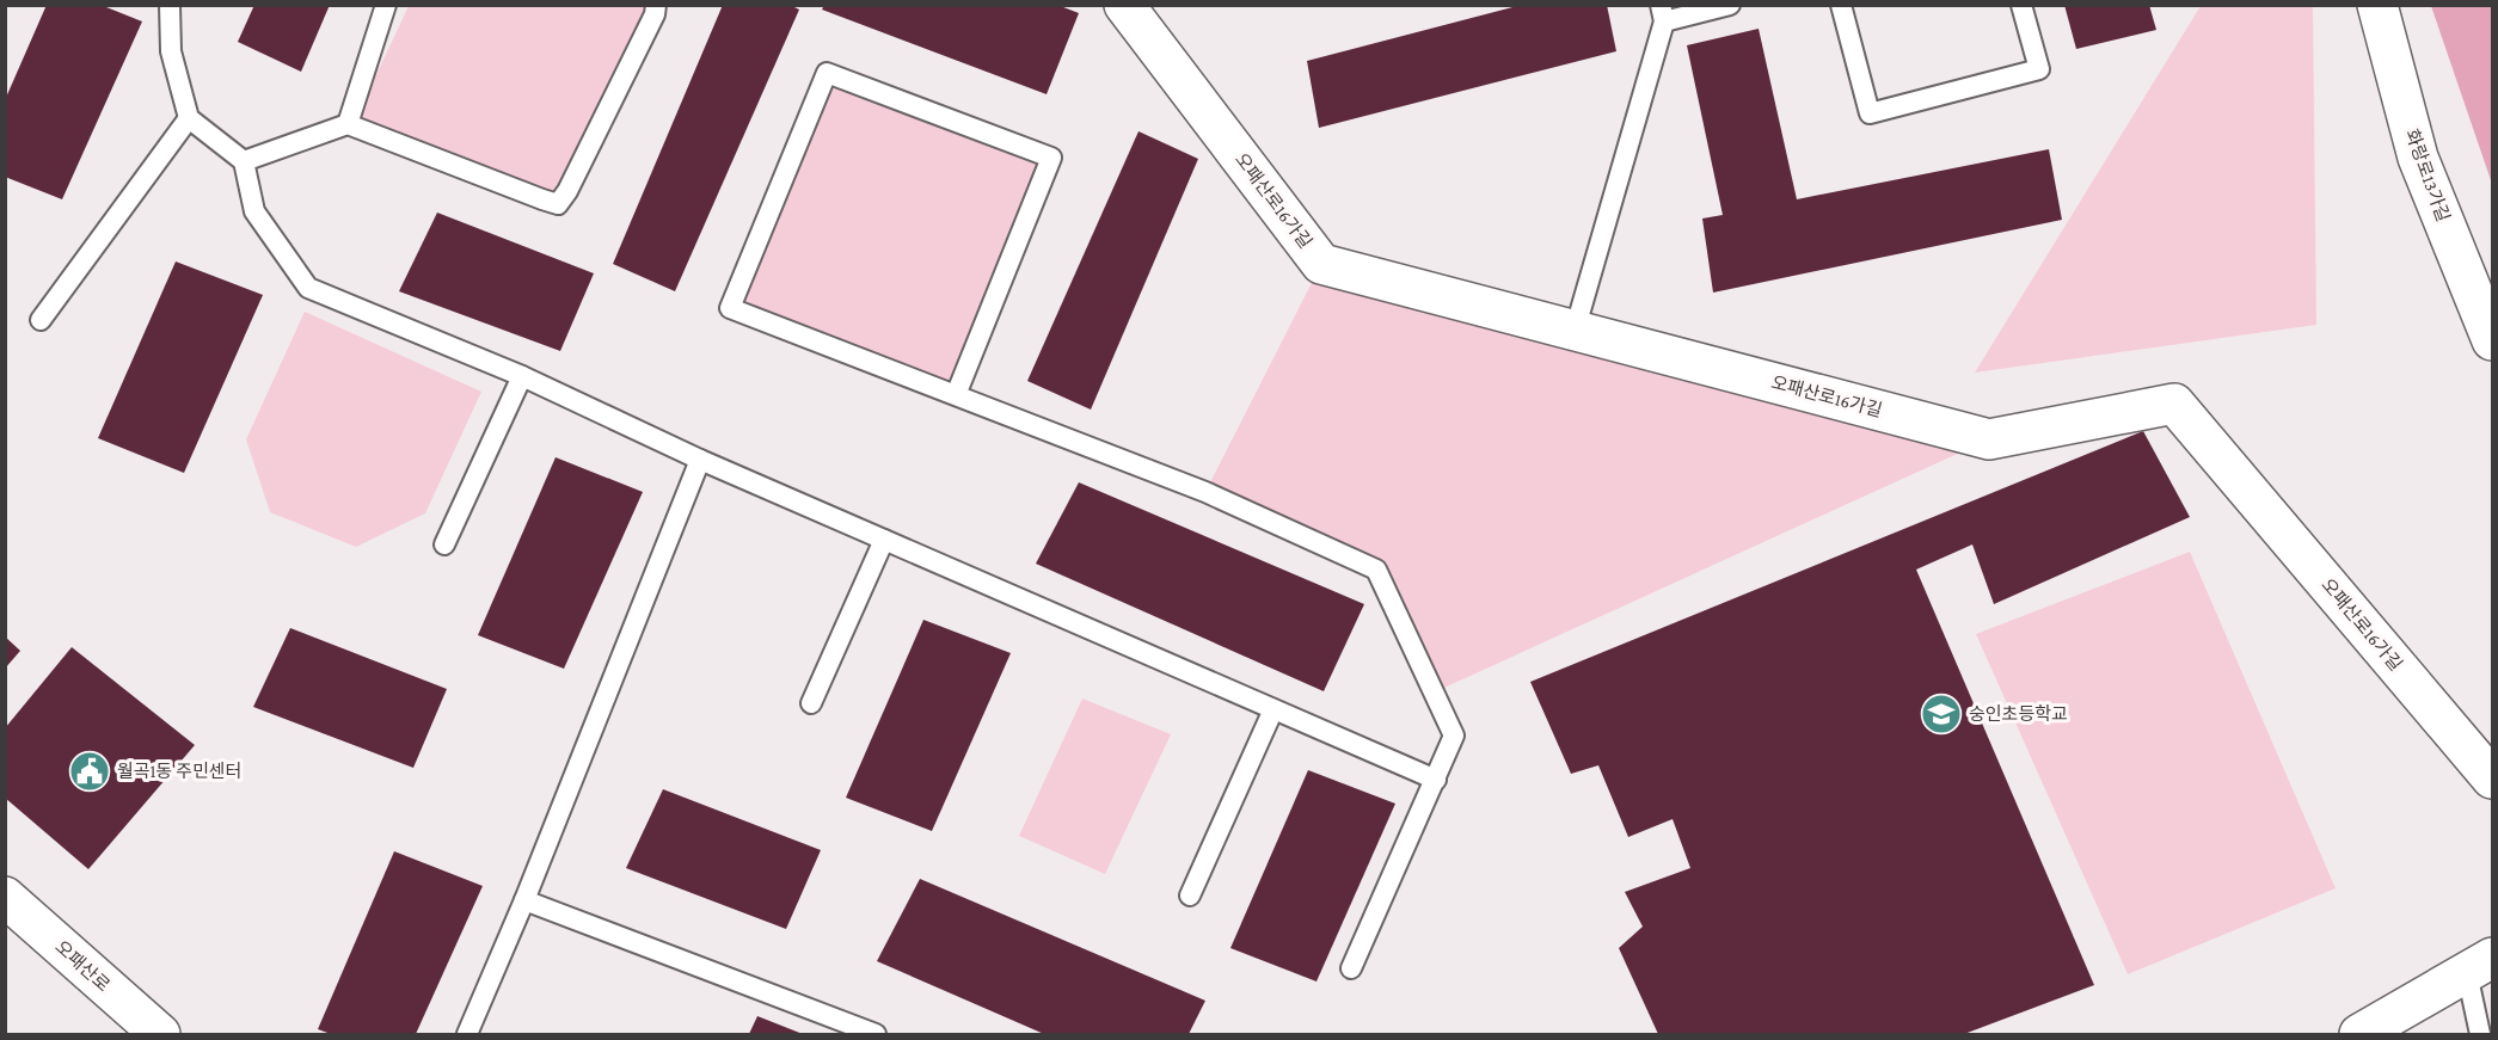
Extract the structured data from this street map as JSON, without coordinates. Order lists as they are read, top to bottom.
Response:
{
  "streets": {
    "street": ["화랑로13가길", "오패산로16가길", "오패산로"]
  },
  "places": {
    "school or university": ["숭인초등학교"],
    "public building": ["월곡1동 주민센터"]
  }
}
